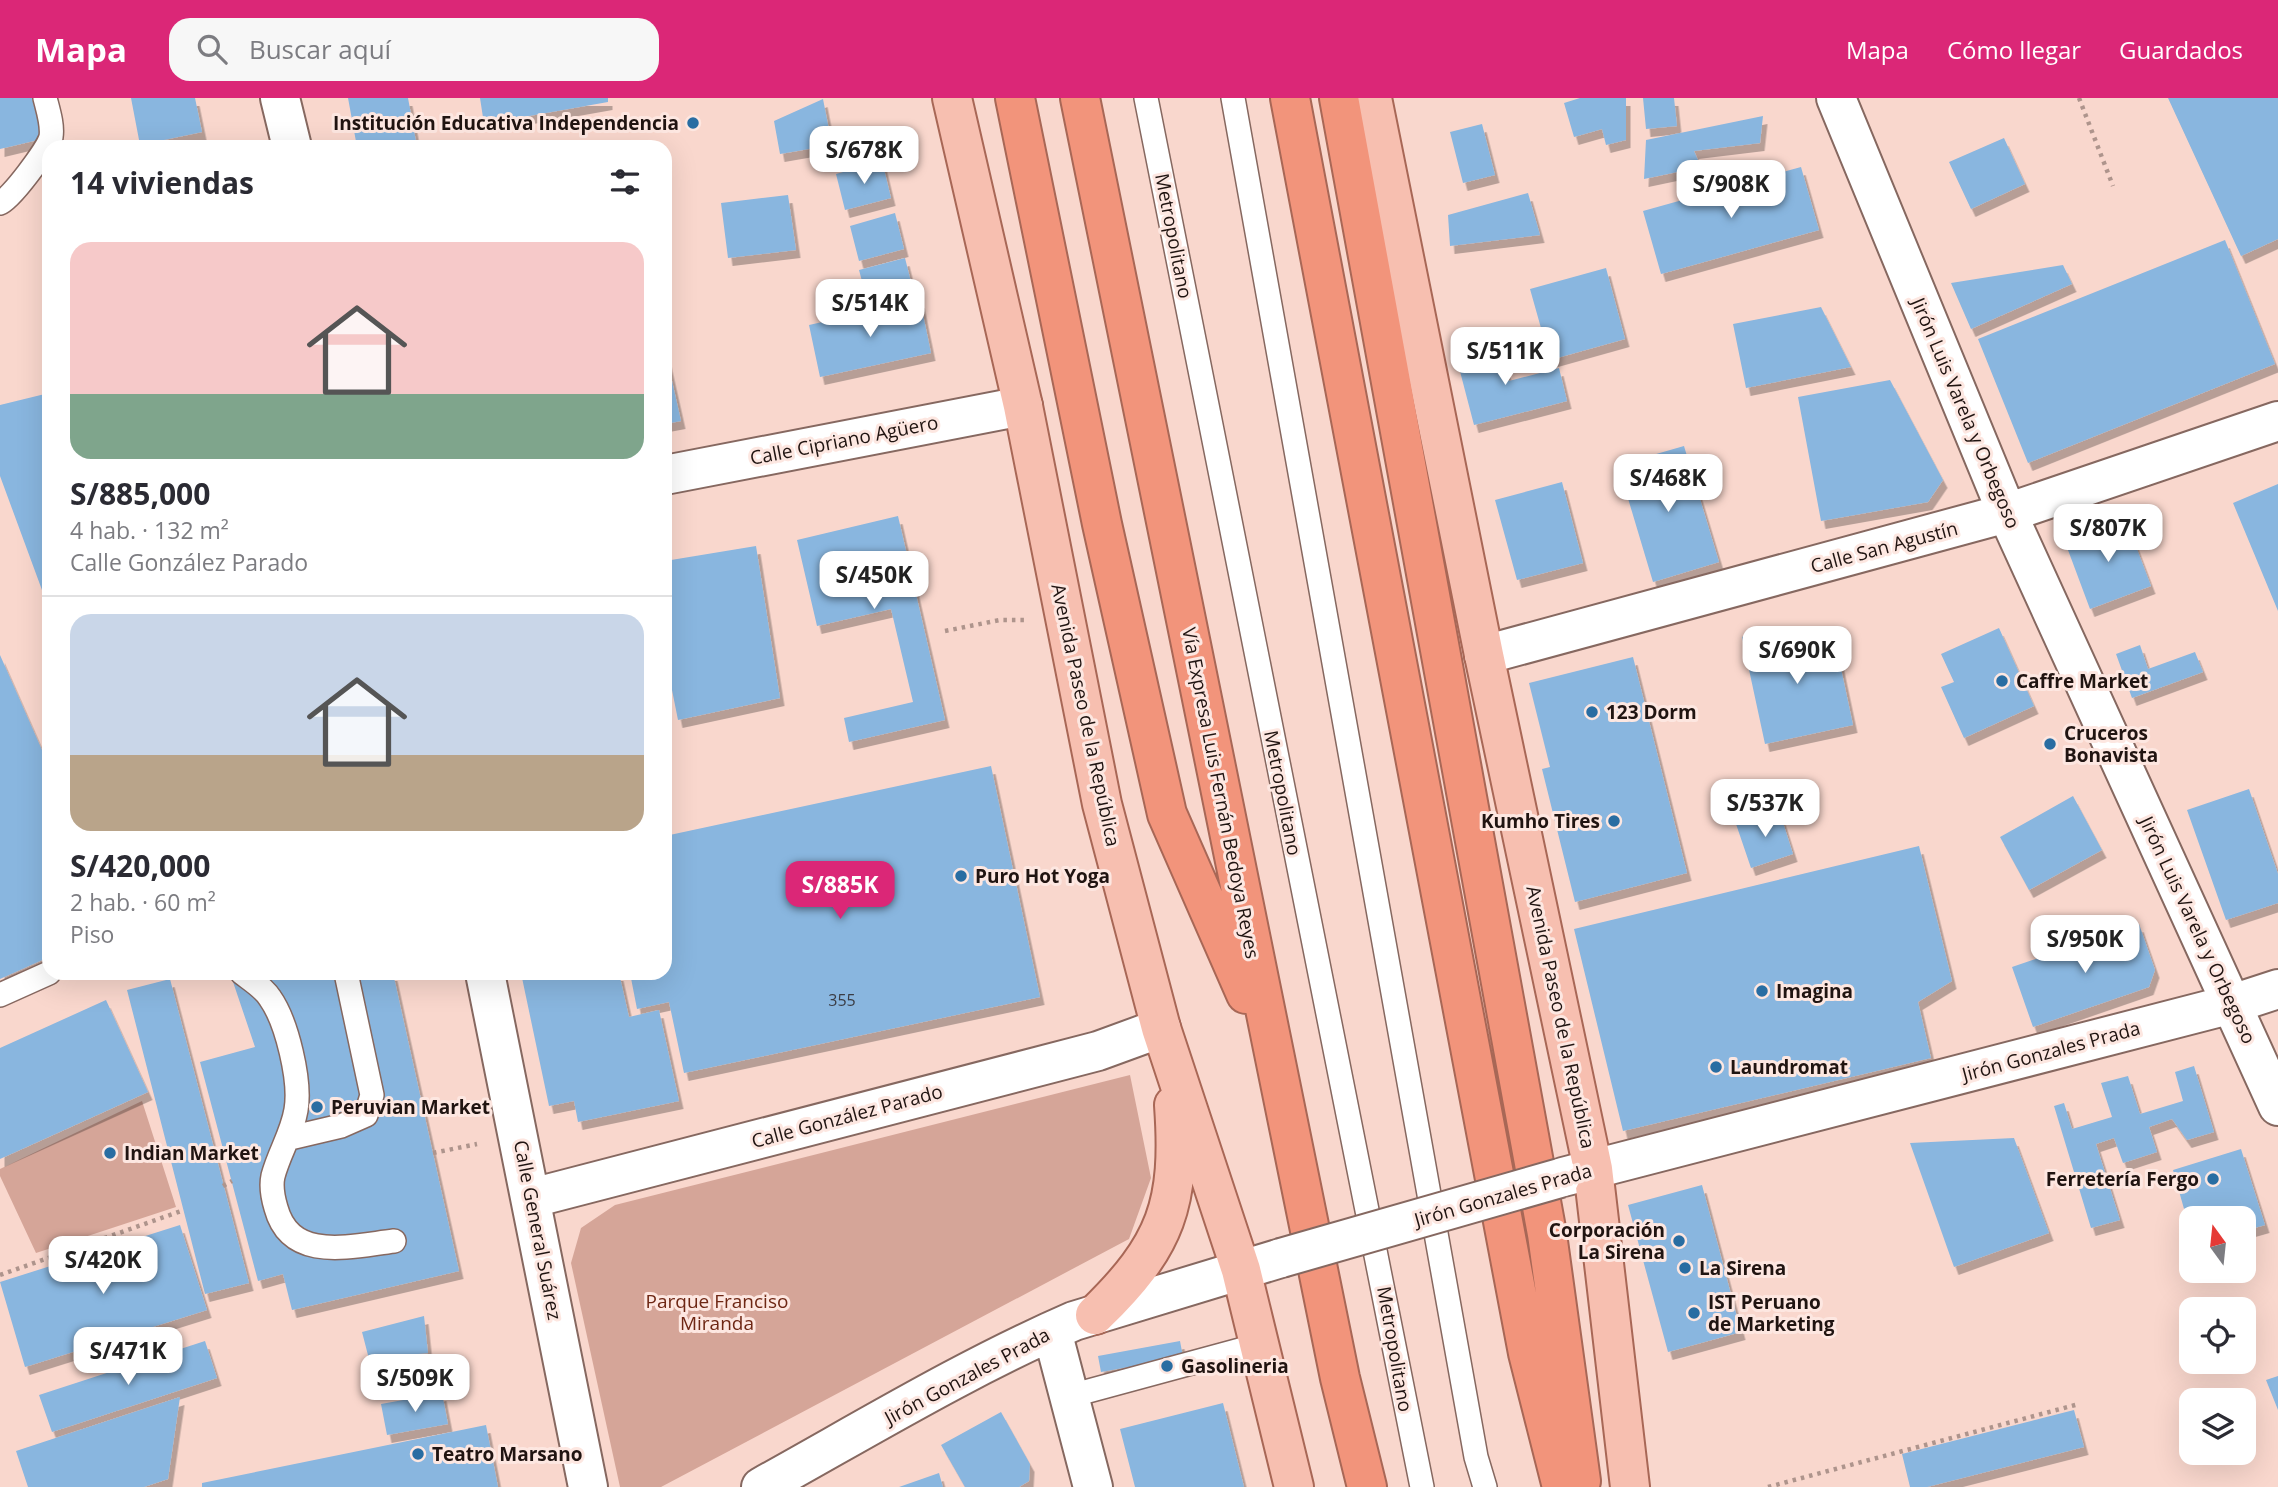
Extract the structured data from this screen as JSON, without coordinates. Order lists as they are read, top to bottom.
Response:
{
  "streets": {
    "highway": ["Vía Expresa Luis Fernán Bedoya Reyes"],
    "main road": ["Avenida Paseo de la República"],
    "street": [
      "Jirón Luis Varela y Orbegoso",
      "Calle Cipriano Agüero",
      "Calle San Agustín",
      "Jirón Gonzales Prada",
      "Calle González Parado",
      "Calle General Suárez"
    ],
    "lane": ["Metropolitano"]
  },
  "crossings": [
    ["Jirón Luis Varela y Orbegoso", "Calle San Agustín"],
    ["Jirón Luis Varela y Orbegoso", "Jirón Gonzales Prada"],
    ["Calle Cipriano Agüero", "Avenida Paseo de la República"],
    ["Calle San Agustín", "Avenida Paseo de la República"],
    ["Avenida Paseo de la República", "Jirón Gonzales Prada"],
    ["Avenida Paseo de la República", "Calle González Parado"],
    ["Calle González Parado", "Calle General Suárez"]
  ],
  "parks": ["Parque Franciso Miranda"],
  "places": [
    "Institución Educativa Independencia",
    "Caffre Market",
    "123 Dorm",
    "Cruceros Bonavista",
    "Kumho Tires",
    "Puro Hot Yoga",
    "Imagina",
    "Laundromat",
    "Peruvian Market",
    "Indian Market",
    "Ferretería Fergo",
    "Corporación La Sirena",
    "La Sirena",
    "IST Peruano de Marketing",
    "Gasolineria",
    "Teatro Marsano"
  ],
  "house_numbers": ["355"],
  "north": "top",
  "page": {
    "header": "Mapa",
    "search": "Buscar aquí",
    "nav": ["Mapa", "Cómo llegar", "Guardados"],
    "price": [
      "S/678K",
      "S/908K",
      "S/514K",
      "S/511K",
      "S/468K",
      "S/807K",
      "S/450K",
      "S/690K",
      "S/537K",
      "S/885K",
      "S/950K",
      "S/420K",
      "S/471K",
      "S/509K"
    ],
    "heading": "14 viviendas",
    "list": [
      {
        "name": "S/885,000",
        "note": "4 hab. · 132 m² · Calle González Parado"
      },
      {
        "name": "S/420,000",
        "note": "2 hab. · 60 m² · Piso"
      }
    ]
  }
}
